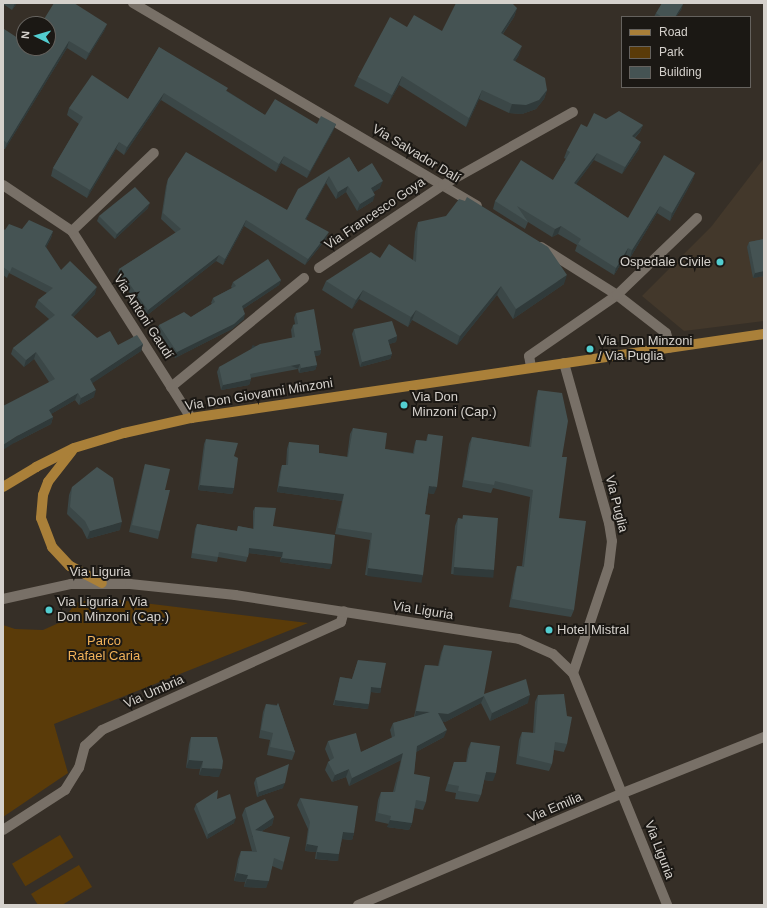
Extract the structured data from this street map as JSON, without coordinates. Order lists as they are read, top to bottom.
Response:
{
  "streets": {
    "main road": ["Via Don Giovanni Minzoni"],
    "street": [
      "Via Salvador Dalí",
      "Via Francesco Goya",
      "Via Antoni Gaudí",
      "Via Puglia",
      "Via Liguria",
      "Via Umbria",
      "Via Emilia"
    ]
  },
  "crossings": [
    ["Via Salvador Dalí", "Via Francesco Goya"],
    ["Via Antoni Gaudí", "Via Don Giovanni Minzoni"],
    ["Via Don Giovanni Minzoni", "Via Puglia"],
    ["Via Puglia", "Via Liguria"],
    ["Via Liguria", "Via Umbria"],
    ["Via Liguria", "Via Emilia"]
  ],
  "parks": ["Parco Rafael Caria"],
  "places": [
    "Ospedale Civile",
    "Via Don Minzoni / Via Puglia",
    "Via Don Minzoni (Cap.)",
    "Via Liguria / Via Don Minzoni (Cap.)",
    "Hotel Mistral"
  ],
  "legend": ["Road", "Park", "Building"],
  "north": "left"
}
